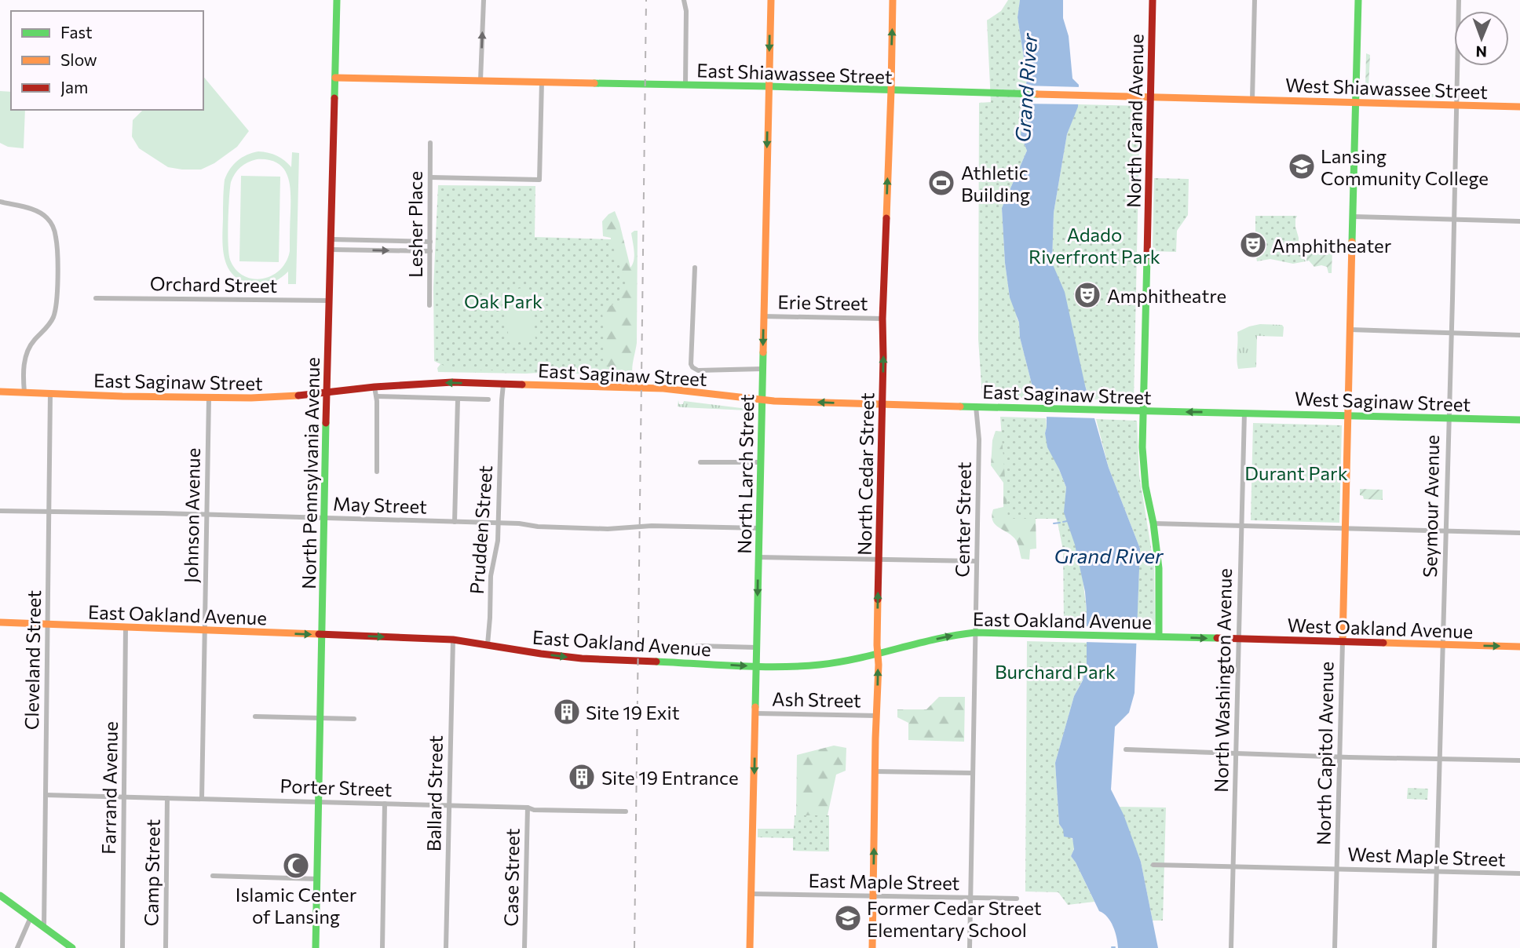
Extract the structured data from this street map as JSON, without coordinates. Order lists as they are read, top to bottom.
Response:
{
  "streets": {
    "main road": [
      "East Shiawassee Street",
      "West Shiawassee Street",
      "North Grand Avenue",
      "East Saginaw Street",
      "West Saginaw Street",
      "North Pennsylvania Avenue",
      "North Larch Street",
      "North Cedar Street",
      "East Oakland Avenue",
      "West Oakland Avenue",
      "North Capitol Avenue"
    ],
    "street": [
      "Lesher Place",
      "Orchard Street",
      "Erie Street",
      "May Street",
      "Seymour Avenue",
      "Johnson Avenue",
      "Center Street",
      "Prudden Street",
      "Cleveland Street",
      "North Washington Avenue",
      "Ash Street",
      "Porter Street",
      "Farrand Avenue",
      "Ballard Street",
      "West Maple Street",
      "Camp Street",
      "Case Street",
      "East Maple Street"
    ]
  },
  "crossings": [
    ["East Shiawassee Street", "West Shiawassee Street"],
    ["East Shiawassee Street", "North Grand Avenue"],
    ["East Shiawassee Street", "North Pennsylvania Avenue"],
    ["East Shiawassee Street", "North Larch Street"],
    ["East Shiawassee Street", "North Cedar Street"],
    ["West Shiawassee Street", "Seymour Avenue"],
    ["West Shiawassee Street", "North Capitol Avenue"],
    ["North Grand Avenue", "East Saginaw Street"],
    ["North Grand Avenue", "East Oakland Avenue"],
    ["Orchard Street", "North Pennsylvania Avenue"],
    ["Erie Street", "North Larch Street"],
    ["Erie Street", "North Cedar Street"],
    ["East Saginaw Street", "West Saginaw Street"],
    ["East Saginaw Street", "North Pennsylvania Avenue"],
    ["East Saginaw Street", "North Larch Street"],
    ["East Saginaw Street", "North Cedar Street"],
    ["East Saginaw Street", "Johnson Avenue"],
    ["East Saginaw Street", "Center Street"],
    ["East Saginaw Street", "Prudden Street"],
    ["East Saginaw Street", "Cleveland Street"],
    ["East Saginaw Street", "North Washington Avenue"],
    ["West Saginaw Street", "Seymour Avenue"],
    ["West Saginaw Street", "North Washington Avenue"],
    ["West Saginaw Street", "North Capitol Avenue"],
    ["North Pennsylvania Avenue", "May Street"],
    ["North Pennsylvania Avenue", "East Oakland Avenue"],
    ["North Pennsylvania Avenue", "Porter Street"],
    ["North Larch Street", "May Street"],
    ["North Larch Street", "East Oakland Avenue"],
    ["North Larch Street", "Ash Street"],
    ["North Larch Street", "East Maple Street"],
    ["North Cedar Street", "East Oakland Avenue"],
    ["North Cedar Street", "Ash Street"],
    ["North Cedar Street", "East Maple Street"],
    ["May Street", "Johnson Avenue"],
    ["May Street", "Prudden Street"],
    ["May Street", "Cleveland Street"],
    ["Seymour Avenue", "West Oakland Avenue"],
    ["Seymour Avenue", "West Maple Street"],
    ["Johnson Avenue", "East Oakland Avenue"],
    ["Johnson Avenue", "Porter Street"],
    ["Center Street", "East Oakland Avenue"],
    ["Prudden Street", "East Oakland Avenue"],
    ["East Oakland Avenue", "West Oakland Avenue"],
    ["East Oakland Avenue", "Cleveland Street"],
    ["East Oakland Avenue", "North Washington Avenue"],
    ["East Oakland Avenue", "Farrand Avenue"],
    ["East Oakland Avenue", "Ballard Street"],
    ["West Oakland Avenue", "North Washington Avenue"],
    ["West Oakland Avenue", "North Capitol Avenue"],
    ["Cleveland Street", "Porter Street"],
    ["North Washington Avenue", "West Maple Street"],
    ["North Capitol Avenue", "West Maple Street"],
    ["Porter Street", "Farrand Avenue"],
    ["Porter Street", "Ballard Street"],
    ["Porter Street", "Camp Street"],
    ["Porter Street", "Case Street"]
  ],
  "one_way": ["North Larch Street", "North Cedar Street", "East Oakland Avenue"],
  "water": ["Grand River"],
  "parks": [
    "Adado Riverfront Park",
    "Oak Park",
    "Durant Park",
    "Burchard Park"
  ],
  "places": {
    "school or university": ["Lansing Community College", "Former Cedar Street Elementary School"],
    "sports": ["Athletic Building"],
    "theatre": ["Amphitheater", "Amphitheatre"],
    "building": ["Site 19 Exit", "Site 19 Entrance"],
    "mosque": ["Islamic Center of Lansing"]
  },
  "legend": ["Fast", "Slow", "Jam"],
  "north": "bottom"
}
